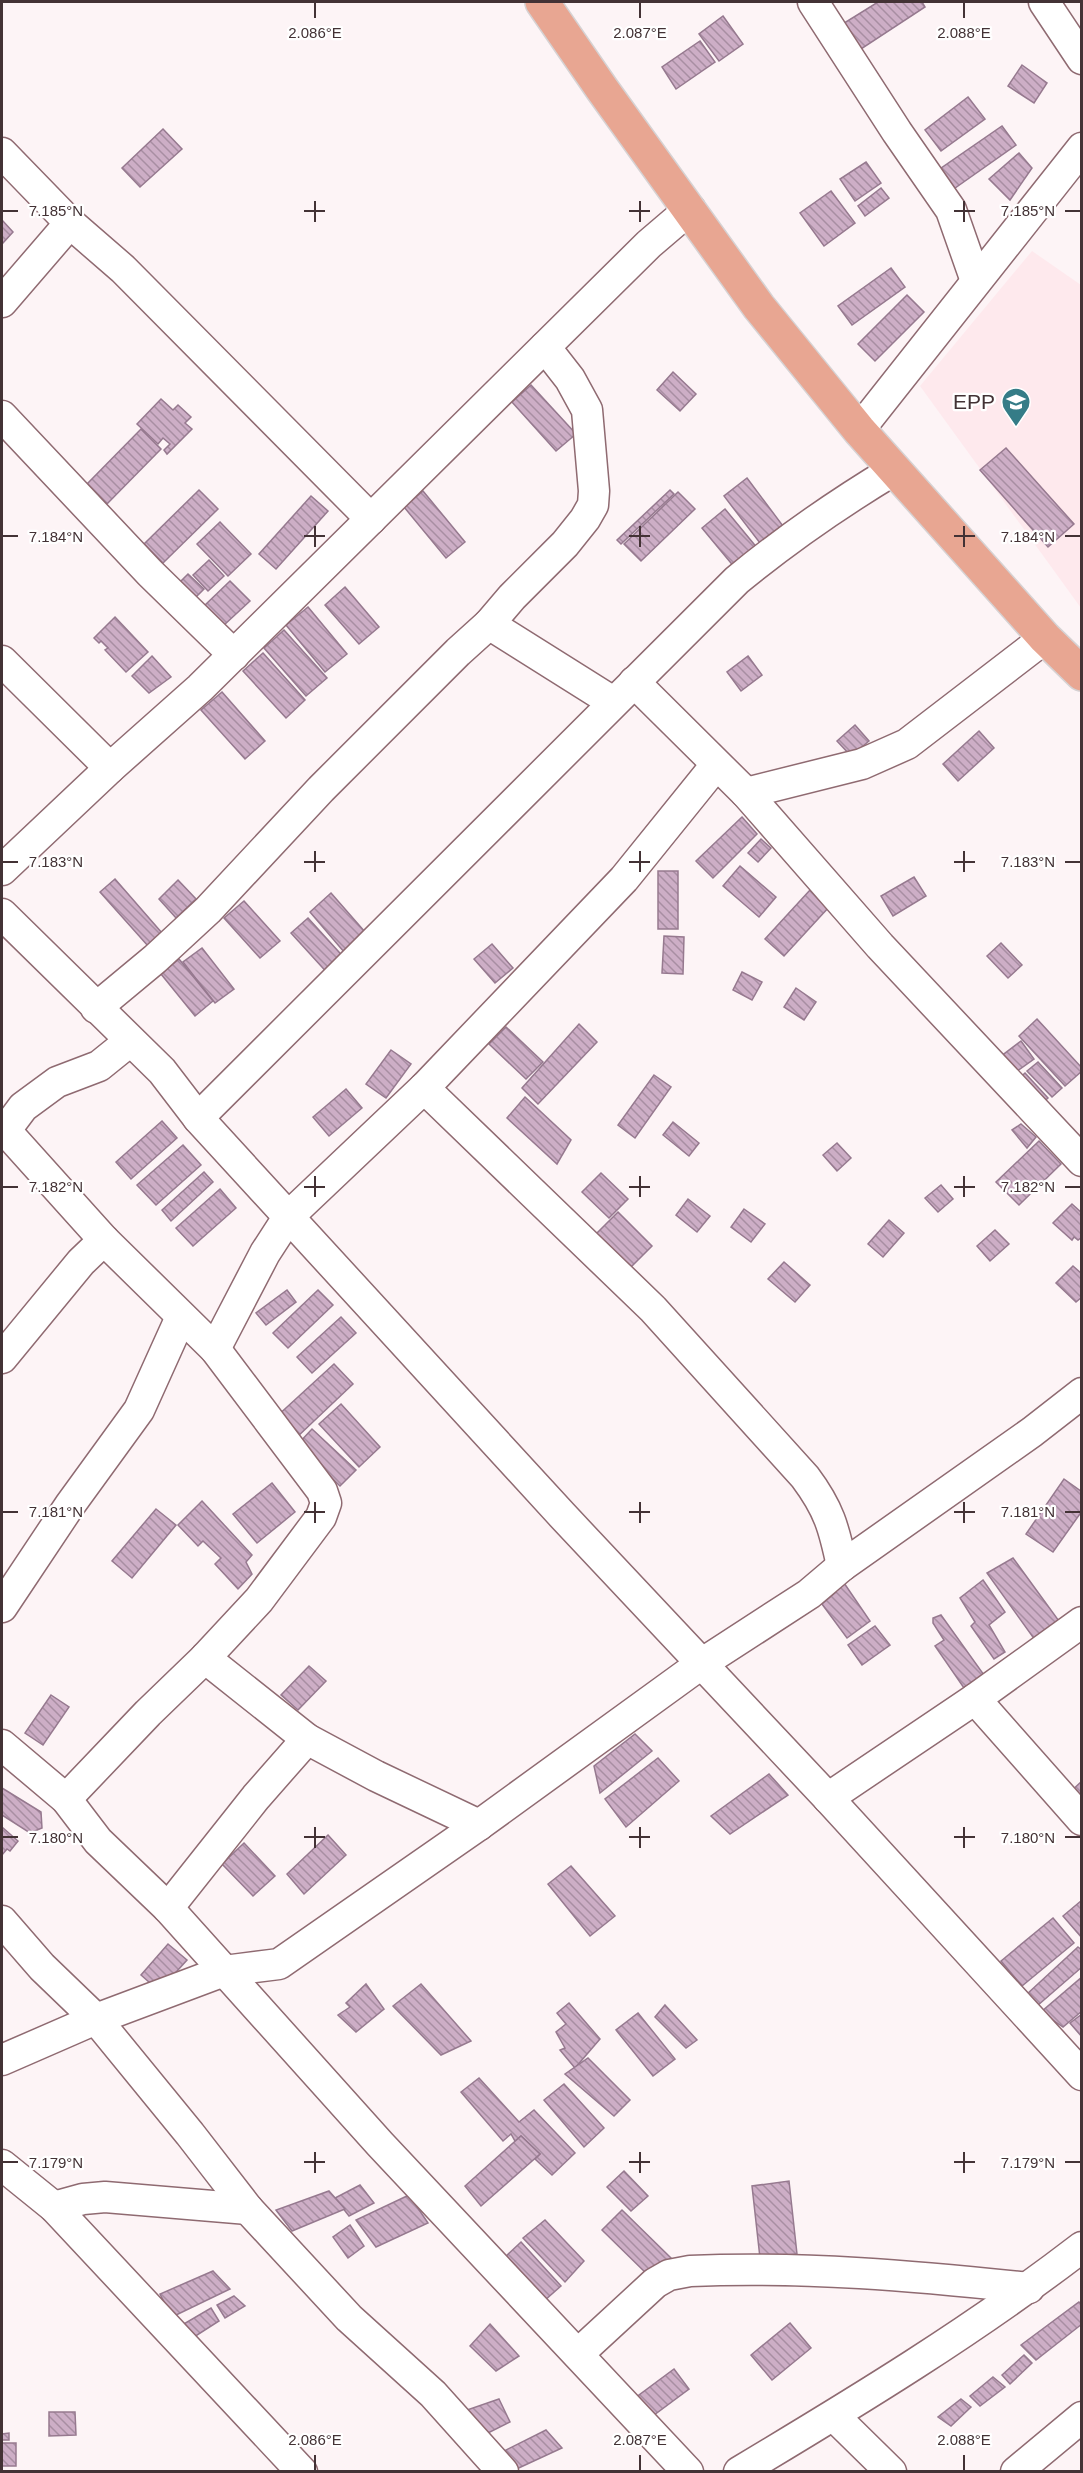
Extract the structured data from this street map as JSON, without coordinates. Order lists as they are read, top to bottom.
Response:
{
  "places": {
    "school or university": ["EPP"]
  },
  "coordinates": [
    "2.086°E",
    "2.087°E",
    "2.088°E",
    "7.185°N",
    "7.184°N",
    "7.183°N",
    "7.182°N",
    "7.181°N",
    "7.180°N",
    "7.179°N"
  ]
}
